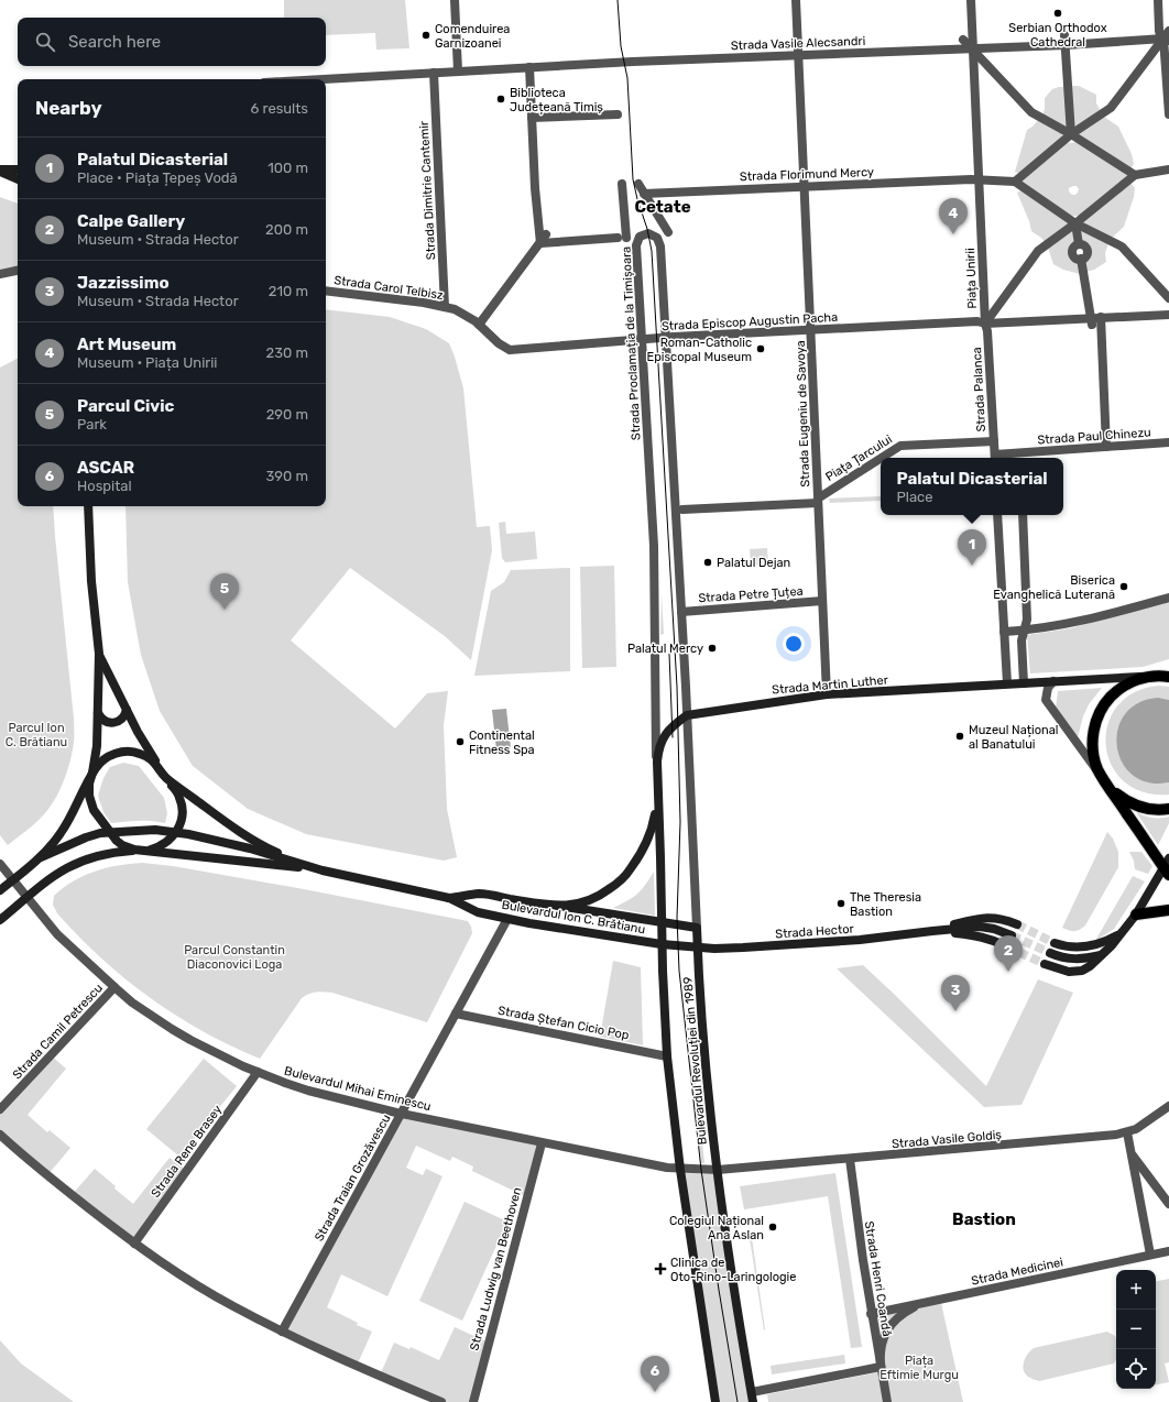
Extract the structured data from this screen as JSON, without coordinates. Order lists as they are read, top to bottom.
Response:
{
  "streets": {
    "main road": [
      "Strada Martin Luther",
      "Bulevardul Ion C. Brătianu",
      "Strada Hector",
      "Bulevardul Revoluției din 1989"
    ],
    "street": [
      "Strada Vasile Alecsandri",
      "Strada Florimund Mercy",
      "Strada Dimitrie Cantemir",
      "Piața Unirii",
      "Strada Carol Telbisz",
      "Strada Episcop Augustin Pacha",
      "Strada Proclamația de la Timișoara",
      "Strada Palanca",
      "Strada Eugeniu de Savoya",
      "Strada Paul Chinezu",
      "Piața Țarcului",
      "Strada Petre Țuțea",
      "Strada Ștefan Cicio Pop",
      "Strada Camil Petrescu",
      "Bulevardul Mihai Eminescu",
      "Strada Vasile Goldiș",
      "Strada Rene Brasey",
      "Strada Traian Grozăvescu",
      "Strada Ludwig van Beethoven",
      "Strada Medicinei",
      "Strada Henri Coandă"
    ]
  },
  "crossings": [
    ["Strada Vasile Alecsandri", "Strada Dimitrie Cantemir"],
    ["Strada Vasile Alecsandri", "Piața Unirii"],
    ["Strada Vasile Alecsandri", "Strada Eugeniu de Savoya"],
    ["Strada Florimund Mercy", "Piața Unirii"],
    ["Strada Florimund Mercy", "Strada Eugeniu de Savoya"],
    ["Strada Dimitrie Cantemir", "Strada Carol Telbisz"],
    ["Piața Unirii", "Strada Episcop Augustin Pacha"],
    ["Piața Unirii", "Strada Palanca"],
    ["Strada Carol Telbisz", "Strada Episcop Augustin Pacha"],
    ["Strada Episcop Augustin Pacha", "Strada Proclamația de la Timișoara"],
    ["Strada Episcop Augustin Pacha", "Strada Palanca"],
    ["Strada Episcop Augustin Pacha", "Strada Eugeniu de Savoya"],
    ["Strada Proclamația de la Timișoara", "Strada Petre Țuțea"],
    ["Strada Proclamația de la Timișoara", "Strada Martin Luther"],
    ["Strada Proclamația de la Timișoara", "Bulevardul Revoluției din 1989"],
    ["Strada Palanca", "Strada Paul Chinezu"],
    ["Strada Palanca", "Piața Țarcului"],
    ["Strada Eugeniu de Savoya", "Piața Țarcului"],
    ["Strada Eugeniu de Savoya", "Strada Petre Țuțea"],
    ["Strada Eugeniu de Savoya", "Strada Martin Luther"],
    ["Strada Martin Luther", "Bulevardul Revoluției din 1989"],
    ["Bulevardul Ion C. Brătianu", "Strada Hector"],
    ["Bulevardul Ion C. Brătianu", "Bulevardul Revoluției din 1989"],
    ["Bulevardul Ion C. Brătianu", "Bulevardul Mihai Eminescu"],
    ["Bulevardul Ion C. Brătianu", "Strada Traian Grozăvescu"],
    ["Strada Hector", "Bulevardul Revoluției din 1989"],
    ["Strada Ștefan Cicio Pop", "Bulevardul Revoluției din 1989"],
    ["Strada Ștefan Cicio Pop", "Strada Traian Grozăvescu"],
    ["Strada Camil Petrescu", "Bulevardul Mihai Eminescu"],
    ["Bulevardul Revoluției din 1989", "Bulevardul Mihai Eminescu"],
    ["Bulevardul Revoluției din 1989", "Strada Vasile Goldiș"],
    ["Bulevardul Mihai Eminescu", "Strada Vasile Goldiș"],
    ["Bulevardul Mihai Eminescu", "Strada Rene Brasey"],
    ["Bulevardul Mihai Eminescu", "Strada Traian Grozăvescu"],
    ["Bulevardul Mihai Eminescu", "Strada Ludwig van Beethoven"],
    ["Strada Vasile Goldiș", "Strada Henri Coandă"],
    ["Strada Medicinei", "Strada Henri Coandă"]
  ],
  "districts": ["Cetate", "Bastion"],
  "parks": ["Parcul Ion C. Brătianu", "Parcul Constantin Diaconovici Loga", "Piața Eftimie Murgu"],
  "places": {
    "other": [
      "Serbian Orthodox Cathedral",
      "Comenduirea Garnizoanei",
      "Biblioteca Județeană Timiș",
      "Roman-Catholic Episcopal Museum",
      "Palatul Dejan",
      "Biserica Evanghelică Luterană",
      "Palatul Mercy",
      "Muzeul Național al Banatului",
      "Continental Fitness Spa",
      "The Theresia Bastion",
      "Colegiul Național Ana Aslan"
    ],
    "health": ["Clinica de Oto-Rino-Laringologie"]
  },
  "page": {
    "search": "Search here",
    "heading": ["Nearby", "6 results"],
    "list": [
      {
        "mark": "1",
        "name": "Palatul Dicasterial",
        "note": "Place · Piața Țepeș Vodă",
        "value": "100 m"
      },
      {
        "mark": "2",
        "name": "Calpe Gallery",
        "note": "Museum · Strada Hector",
        "value": "200 m"
      },
      {
        "mark": "3",
        "name": "Jazzissimo",
        "note": "Museum · Strada Hector",
        "value": "210 m"
      },
      {
        "mark": "4",
        "name": "Art Museum",
        "note": "Museum · Piața Unirii",
        "value": "230 m"
      },
      {
        "mark": "5",
        "name": "Parcul Civic",
        "note": "Park",
        "value": "290 m"
      },
      {
        "mark": "6",
        "name": "ASCAR",
        "note": "Hospital",
        "value": "390 m"
      }
    ],
    "pins": [
      "4",
      "1",
      "5",
      "2",
      "3",
      "6"
    ],
    "popup": ["Palatul Dicasterial", "Place"],
    "map_buttons": ["+", "−"]
  }
}
